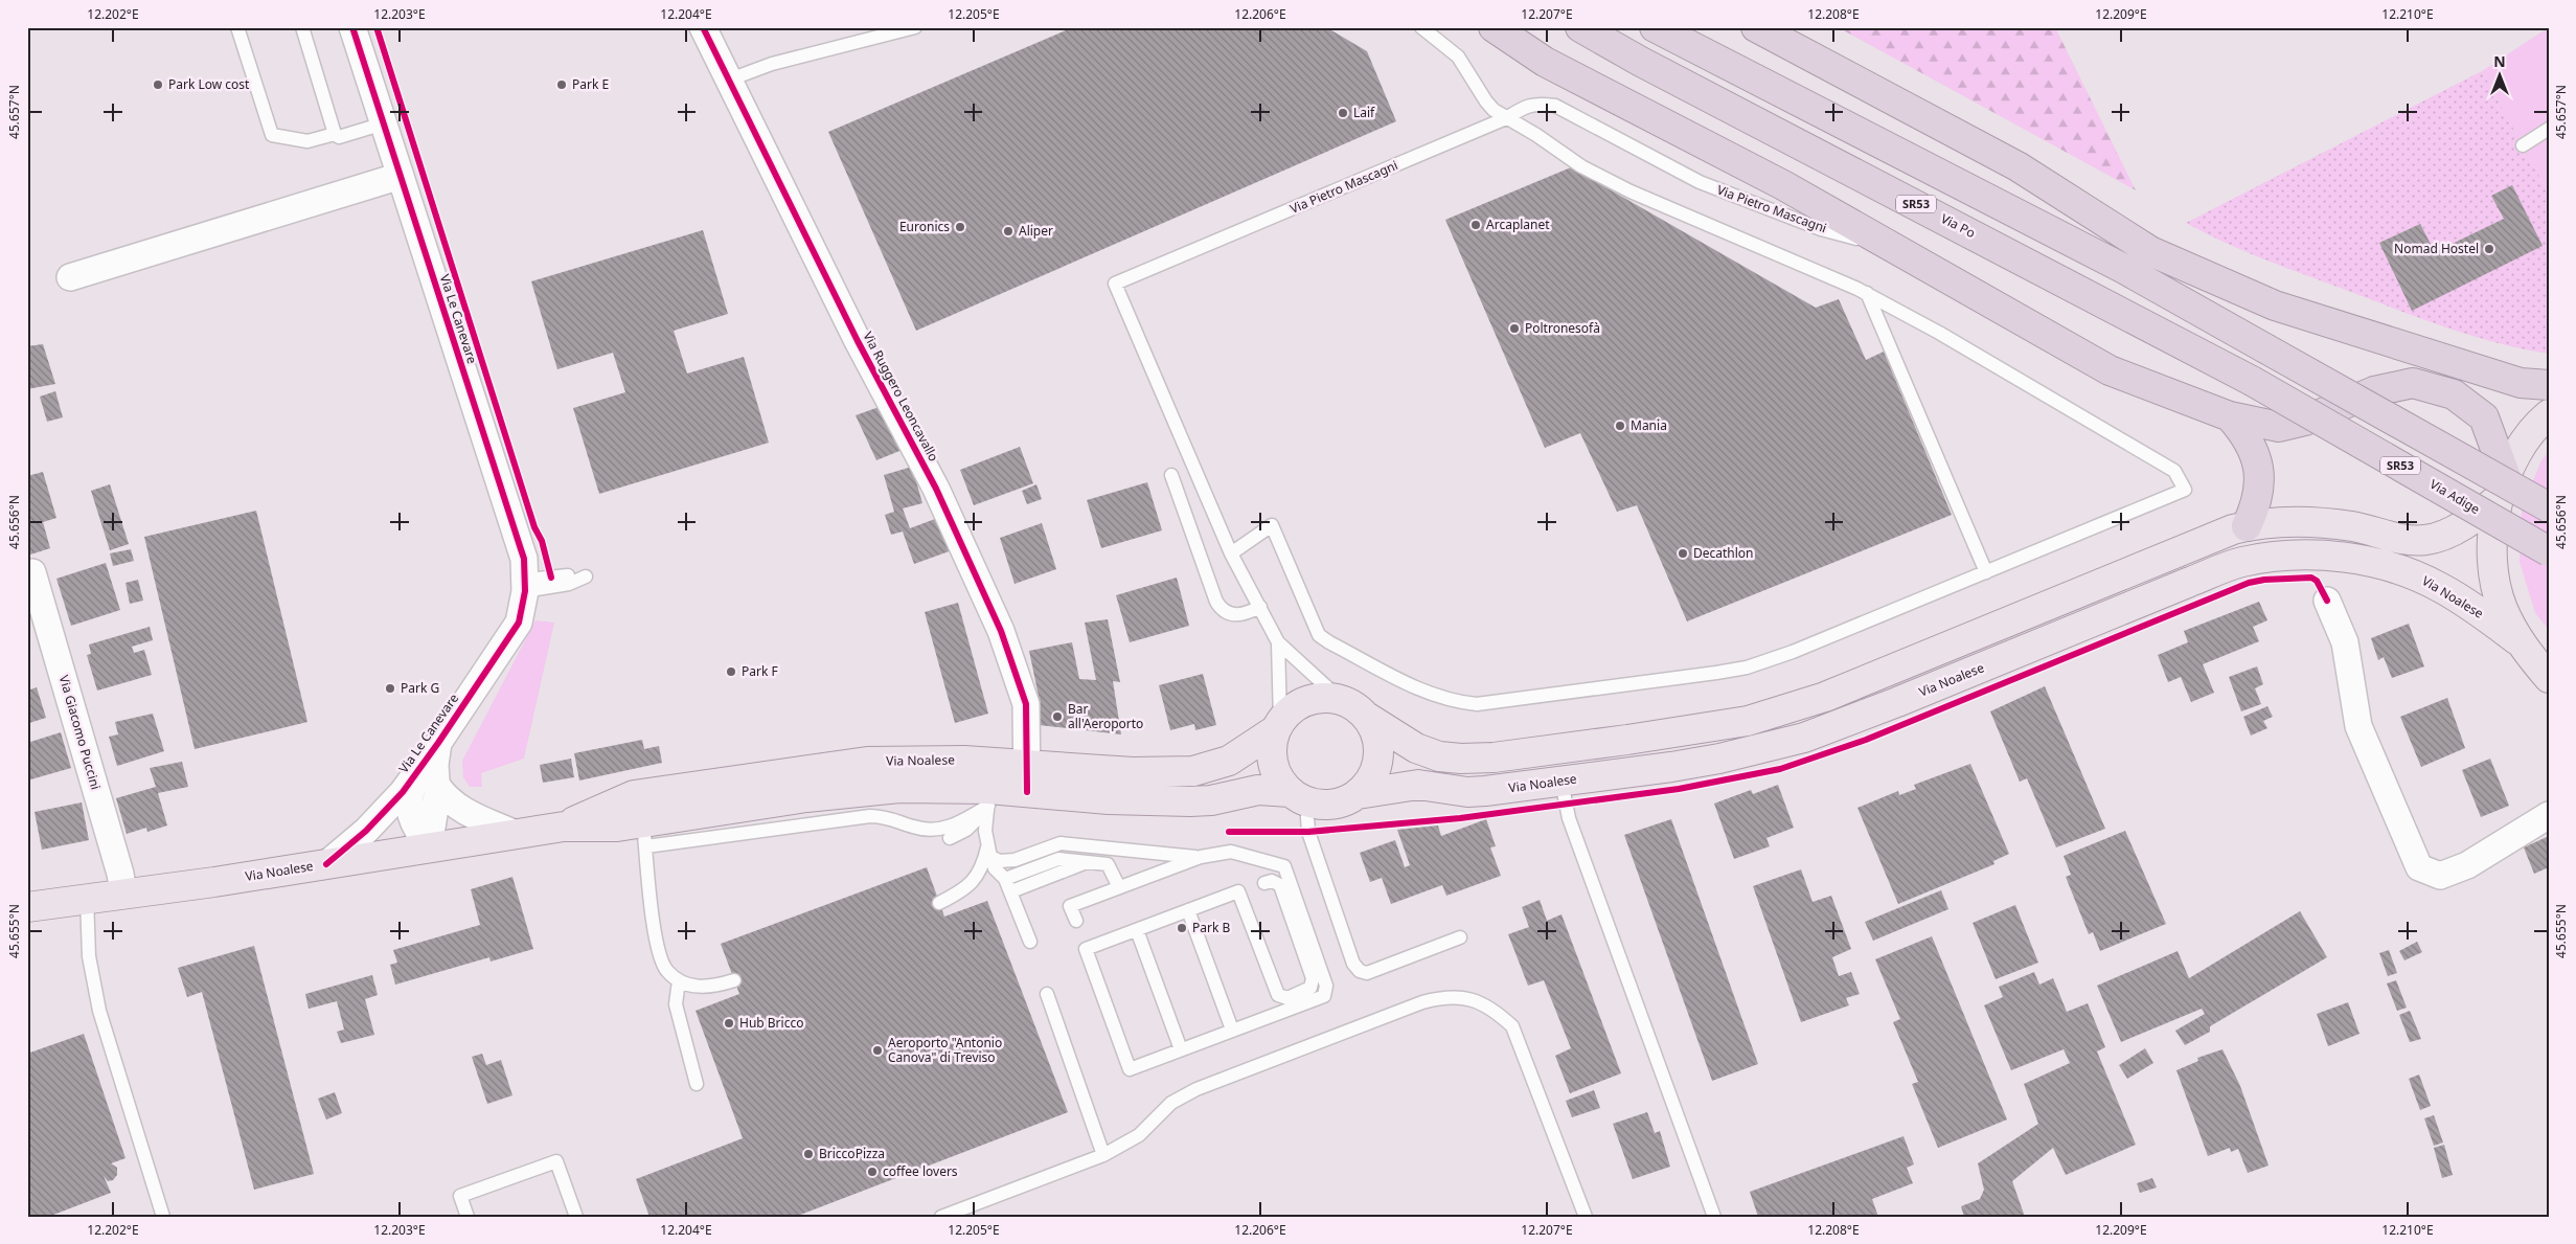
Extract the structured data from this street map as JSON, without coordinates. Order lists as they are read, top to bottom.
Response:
{
  "streets": {
    "highway": ["SR53", "Via Po", "Via Adige"],
    "main road": ["Via Noalese"],
    "street": ["Via Le Canevare", "Via Ruggero Leoncavallo", "Via Giacomo Puccini"],
    "lane": ["Via Pietro Mascagni"]
  },
  "crossings": [
    ["Via Pietro Mascagni", "Via Noalese"],
    ["Via Po", "Via Adige"],
    ["Via Le Canevare", "Via Noalese"],
    ["Via Ruggero Leoncavallo", "Via Noalese"],
    ["Via Noalese", "Via Giacomo Puccini"]
  ],
  "places": [
    "Park Low cost",
    "Park E",
    "Laif",
    "Arcaplanet",
    "Euronics",
    "Aliper",
    "Nomad Hostel",
    "Poltronesofà",
    "Mania",
    "Decathlon",
    "Park F",
    "Park G",
    "Bar all'Aeroporto",
    "Park B",
    "Hub Bricco",
    "Aeroporto \"Antonio Canova\" di Treviso",
    "BriccoPizza",
    "coffee lovers"
  ],
  "north": "top",
  "coordinates": [
    "12.202°E",
    "12.203°E",
    "12.204°E",
    "12.205°E",
    "12.206°E",
    "12.207°E",
    "12.208°E",
    "12.209°E",
    "12.210°E",
    "45.657°N",
    "45.656°N",
    "45.655°N"
  ]
}
